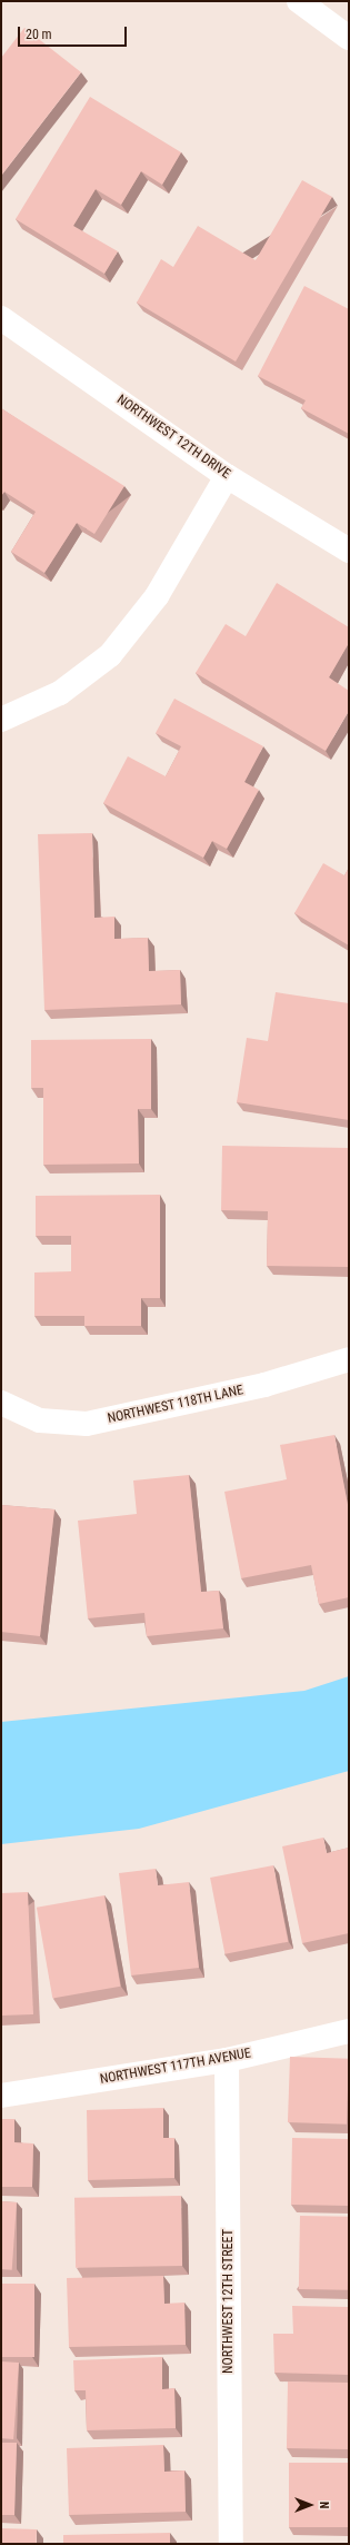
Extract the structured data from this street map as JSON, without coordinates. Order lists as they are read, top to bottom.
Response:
{
  "streets": {
    "street": [
      "NORTHWEST 12TH DRIVE",
      "NORTHWEST 118TH LANE",
      "NORTHWEST 117TH AVENUE",
      "NORTHWEST 12TH STREET"
    ]
  },
  "crossings": [
    ["NORTHWEST 117TH AVENUE", "NORTHWEST 12TH STREET"]
  ],
  "scale_bar": "20 m",
  "north": "right"
}
